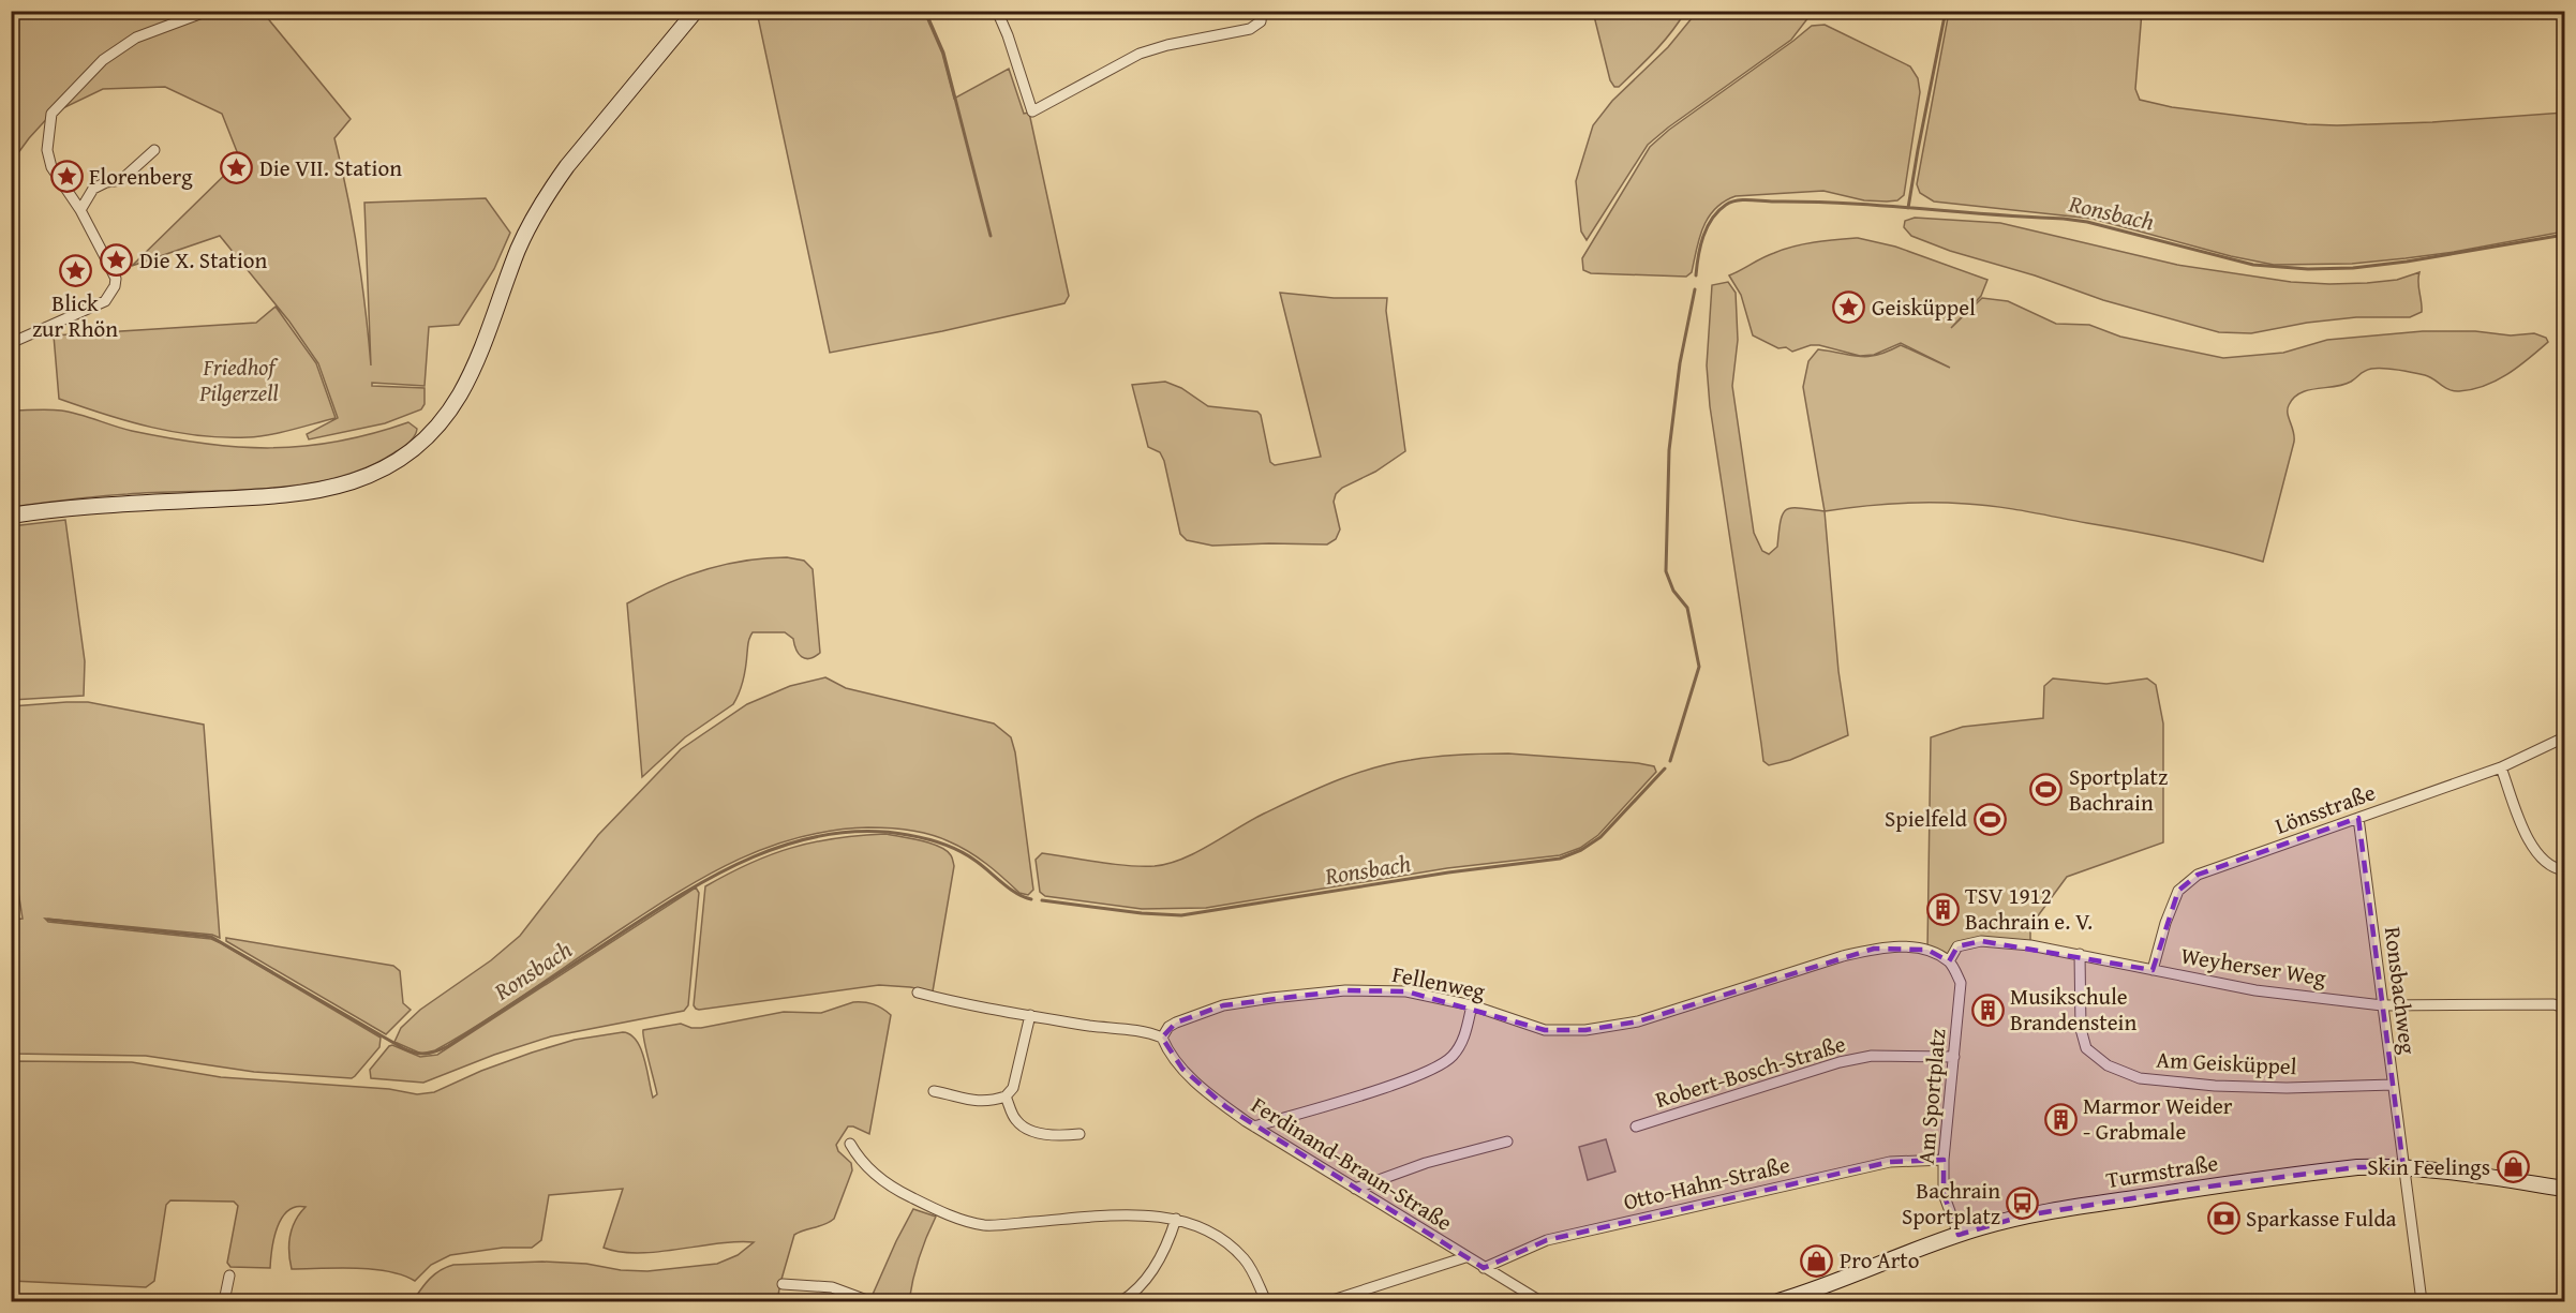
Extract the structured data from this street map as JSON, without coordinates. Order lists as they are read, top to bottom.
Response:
{
  "streets": {
    "street": [
      "Lönsstraße",
      "Weyherser Weg",
      "Fellenweg",
      "Ronsbachweg",
      "Am Geisküppel",
      "Robert-Bosch-Straße",
      "Am Sportplatz",
      "Ferdinand-Braun-Straße",
      "Turmstraße",
      "Otto-Hahn-Straße"
    ]
  },
  "crossings": [
    ["Lönsstraße", "Weyherser Weg"],
    ["Lönsstraße", "Ronsbachweg"],
    ["Weyherser Weg", "Fellenweg"],
    ["Weyherser Weg", "Ronsbachweg"],
    ["Weyherser Weg", "Am Geisküppel"],
    ["Weyherser Weg", "Am Sportplatz"],
    ["Fellenweg", "Am Sportplatz"],
    ["Fellenweg", "Ferdinand-Braun-Straße"],
    ["Ronsbachweg", "Am Geisküppel"],
    ["Ronsbachweg", "Turmstraße"],
    ["Robert-Bosch-Straße", "Am Sportplatz"],
    ["Am Sportplatz", "Turmstraße"],
    ["Am Sportplatz", "Otto-Hahn-Straße"],
    ["Ferdinand-Braun-Straße", "Otto-Hahn-Straße"]
  ],
  "water": ["Ronsbach"],
  "parks": ["Friedhof Pilgerzell"],
  "places": {
    "place": [
      "Die VII. Station",
      "Florenberg",
      "Die X. Station",
      "Blick zur Rhön",
      "Geisküppel"
    ],
    "sports": ["Sportplatz Bachrain", "Spielfeld"],
    "building": ["TSV 1912 Bachrain e. V.", "Musikschule Brandenstein", "Marmor Weider - Grabmale"],
    "shop": ["Skin Feelings", "Pro Arto"],
    "bus stop": ["Bachrain Sportplatz"],
    "bank": ["Sparkasse Fulda"]
  }
}
